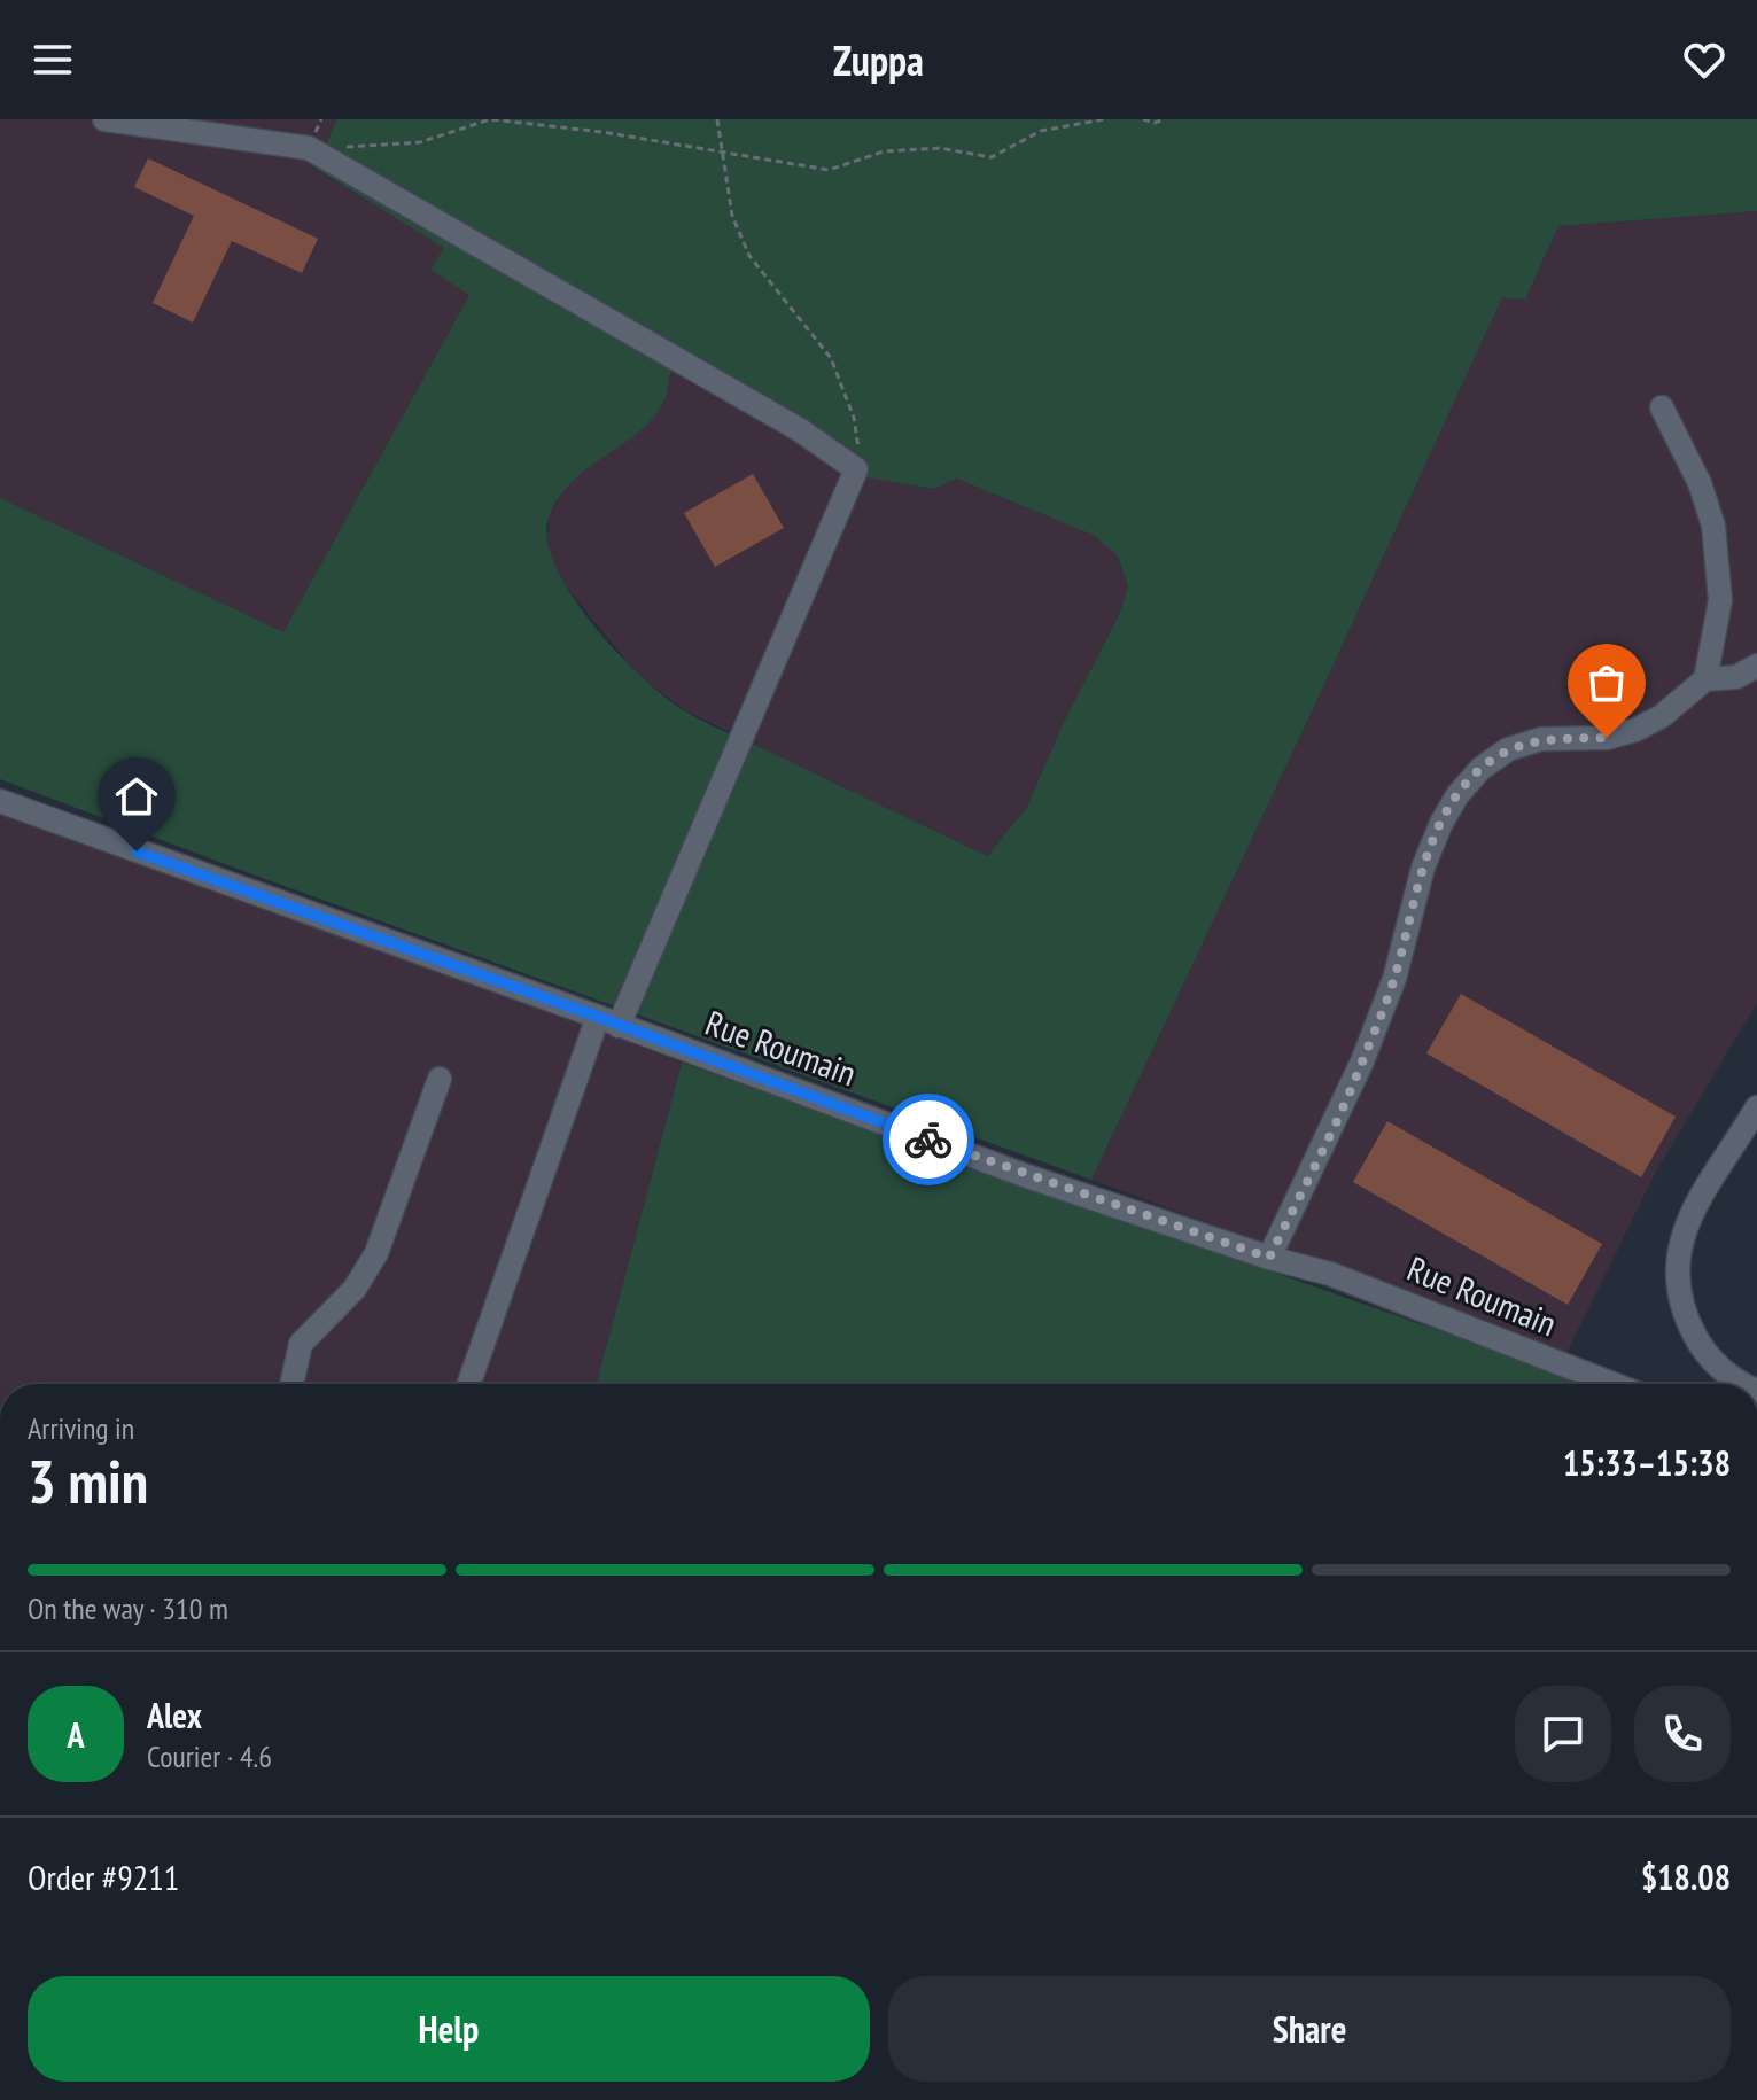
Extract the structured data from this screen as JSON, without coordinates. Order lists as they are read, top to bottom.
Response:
{
  "streets": {
    "street": ["Rue Roumain"]
  },
  "page": {
    "header": "Zuppa",
    "heading": ["3 min", "Arriving in", "15:33–15:38"],
    "panel": [
      "Alex",
      "Courier · 4.6",
      "Order #9211",
      "$18.08"
    ],
    "bar": "On the way · 310 m",
    "round": "A",
    "buttons": ["Help", "Share"]
  }
}
